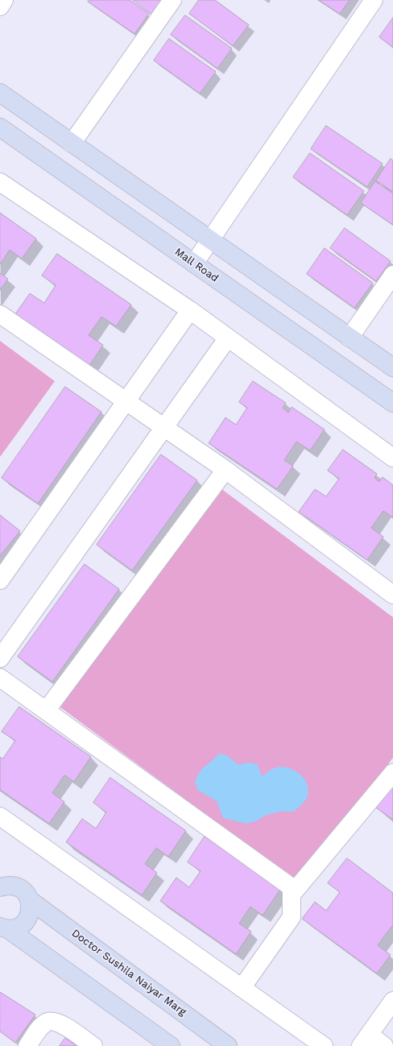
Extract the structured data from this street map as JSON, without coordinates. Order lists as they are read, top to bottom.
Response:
{
  "streets": {
    "street": ["Mall Road", "Doctor Sushila Naiyar Marg"]
  }
}
